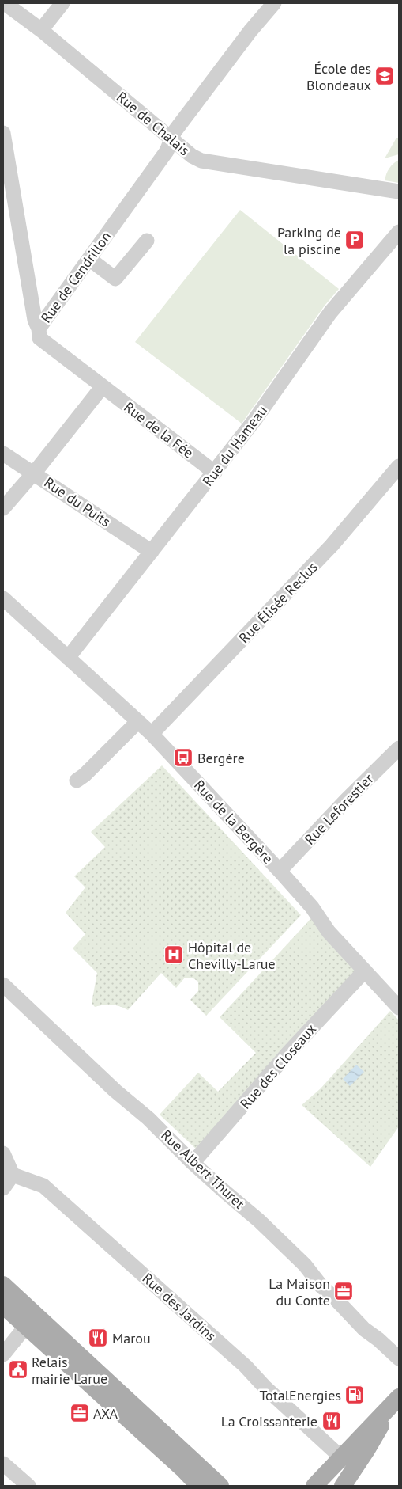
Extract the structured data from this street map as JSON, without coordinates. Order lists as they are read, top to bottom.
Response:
{
  "streets": {
    "street": [
      "Rue de Chalais",
      "Rue de Cendrillon",
      "Rue de la Fée",
      "Rue du Hameau",
      "Rue du Puits",
      "Rue Élisée Reclus",
      "Rue Leforestier",
      "Rue de la Bergère",
      "Rue des Closeaux",
      "Rue Albert Thuret",
      "Rue des Jardins"
    ]
  },
  "crossings": [
    ["Rue de Chalais", "Rue de Cendrillon"],
    ["Rue de Cendrillon", "Rue de la Fée"],
    ["Rue de la Fée", "Rue du Hameau"],
    ["Rue du Hameau", "Rue du Puits"],
    ["Rue du Hameau", "Rue de la Bergère"],
    ["Rue Élisée Reclus", "Rue de la Bergère"],
    ["Rue Leforestier", "Rue de la Bergère"],
    ["Rue de la Bergère", "Rue des Closeaux"],
    ["Rue des Closeaux", "Rue Albert Thuret"]
  ],
  "places": {
    "school or university": ["École des Blondeaux"],
    "parking": ["Parking de la piscine"],
    "bus stop": ["Bergère"],
    "hospital": ["Hôpital de Chevilly-Larue"],
    "office": ["La Maison du Conte", "AXA"],
    "restaurant": ["Marou", "La Croissanterie"],
    "public building": ["Relais mairie Larue"],
    "fuel station": ["TotalEnergies"]
  }
}
